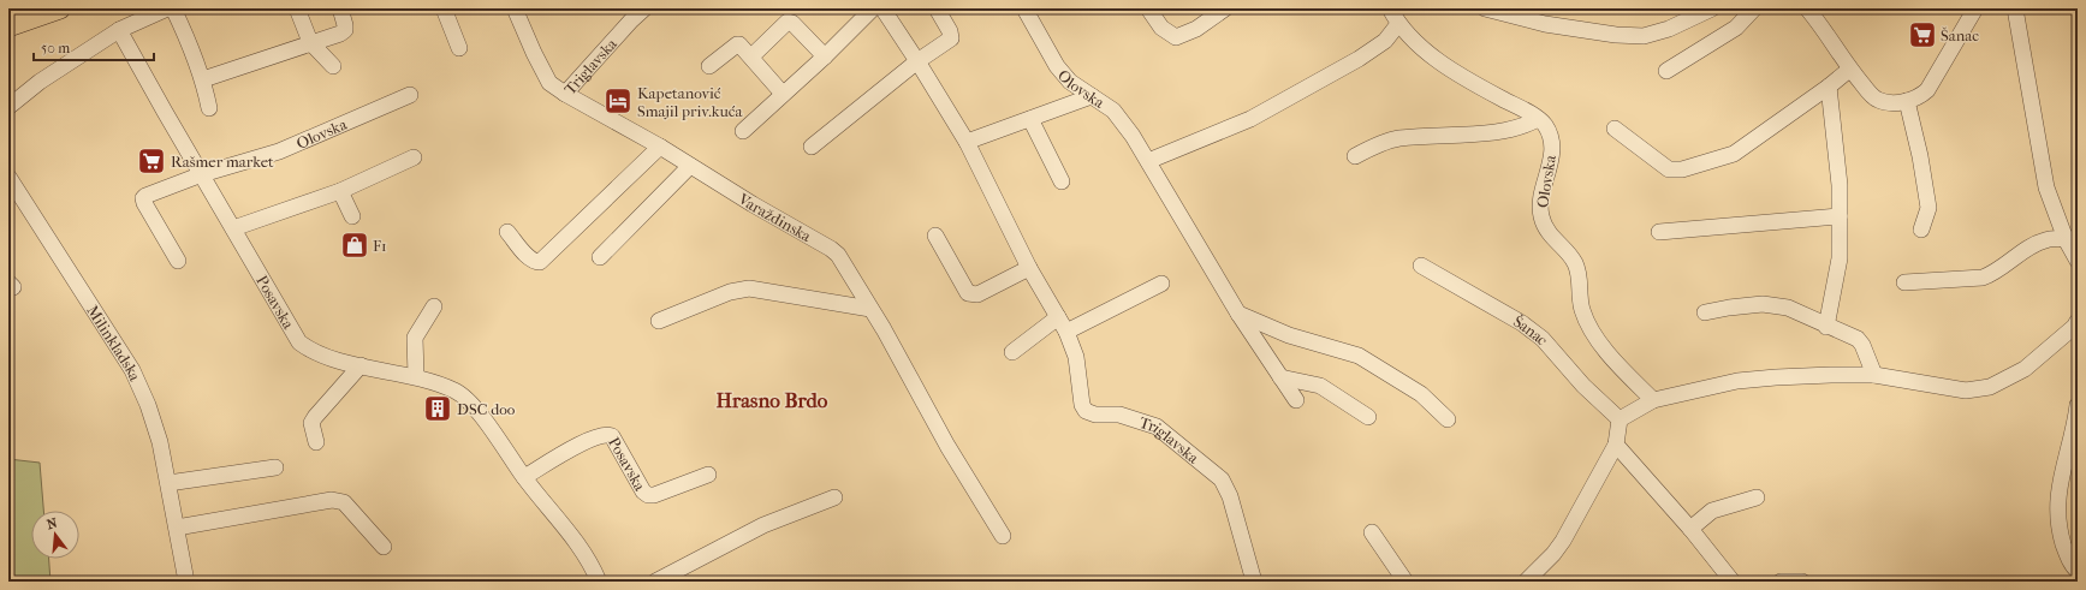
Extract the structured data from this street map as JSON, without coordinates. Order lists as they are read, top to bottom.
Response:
{
  "streets": {
    "street": [
      "Triglavska",
      "Olovska",
      "Varaždinska",
      "Posavska",
      "Šanac",
      "Milinkladska"
    ]
  },
  "crossings": [
    ["Triglavska", "Varaždinska"],
    ["Olovska", "Posavska"]
  ],
  "districts": ["Hrasno Brdo"],
  "places": {
    "supermarket": ["Šanac", "Rašmer market"],
    "hotel": ["Kapetanović Smajil priv.kuća"],
    "shop": ["F1"],
    "building": ["DSC doo"]
  },
  "scale_bar": "50 m",
  "north": "top"
}
